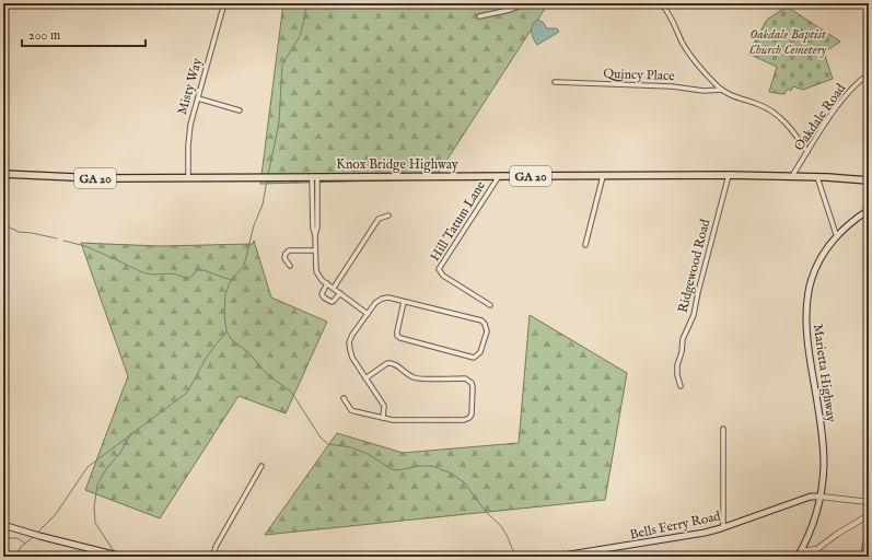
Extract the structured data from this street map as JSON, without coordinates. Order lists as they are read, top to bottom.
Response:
{
  "streets": {
    "main road": [
      "Knox Bridge Highway",
      "GA 20",
      "Marietta Highway",
      "Bells Ferry Road"
    ],
    "street": [
      "Quincy Place",
      "Misty Way",
      "Oakdale Road",
      "Hill Tatum Lane",
      "Ridgewood Road"
    ]
  },
  "crossings": [
    ["Misty Way", "Knox Bridge Highway"],
    ["Oakdale Road", "Knox Bridge Highway"],
    ["Oakdale Road", "GA 20"],
    ["Knox Bridge Highway", "GA 20"],
    ["Knox Bridge Highway", "Hill Tatum Lane"],
    ["Knox Bridge Highway", "Ridgewood Road"],
    ["Marietta Highway", "Bells Ferry Road"]
  ],
  "parks": ["Oakdale Baptist Church Cemetery"],
  "scale_bar": "200 m"
}
